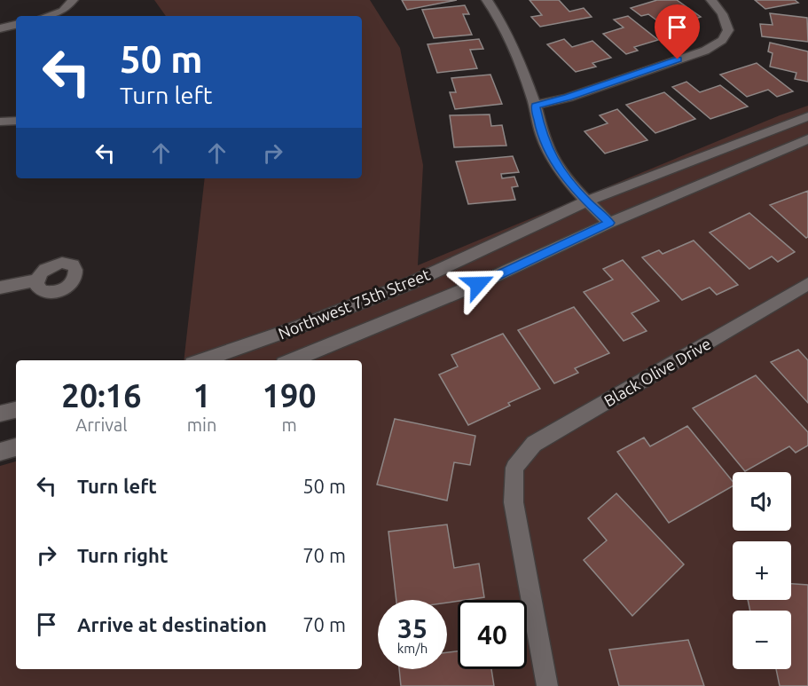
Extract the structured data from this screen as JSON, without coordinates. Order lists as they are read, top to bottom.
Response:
{
  "streets": {
    "street": ["Northwest 75th Street", "Black Olive Drive"]
  },
  "page": {
    "turn": ["50 m", "Turn left"],
    "eta": [
      "20:16",
      "Arrival",
      "1",
      "min",
      "190",
      "m"
    ],
    "list": [
      {
        "name": "Turn left",
        "value": "50 m"
      },
      {
        "name": "Turn right",
        "value": "70 m"
      },
      {
        "name": "Arrive at destination",
        "value": "70 m"
      }
    ],
    "map_buttons": ["+", "−"],
    "speed": "35 km/h",
    "limit": "40"
  }
}
